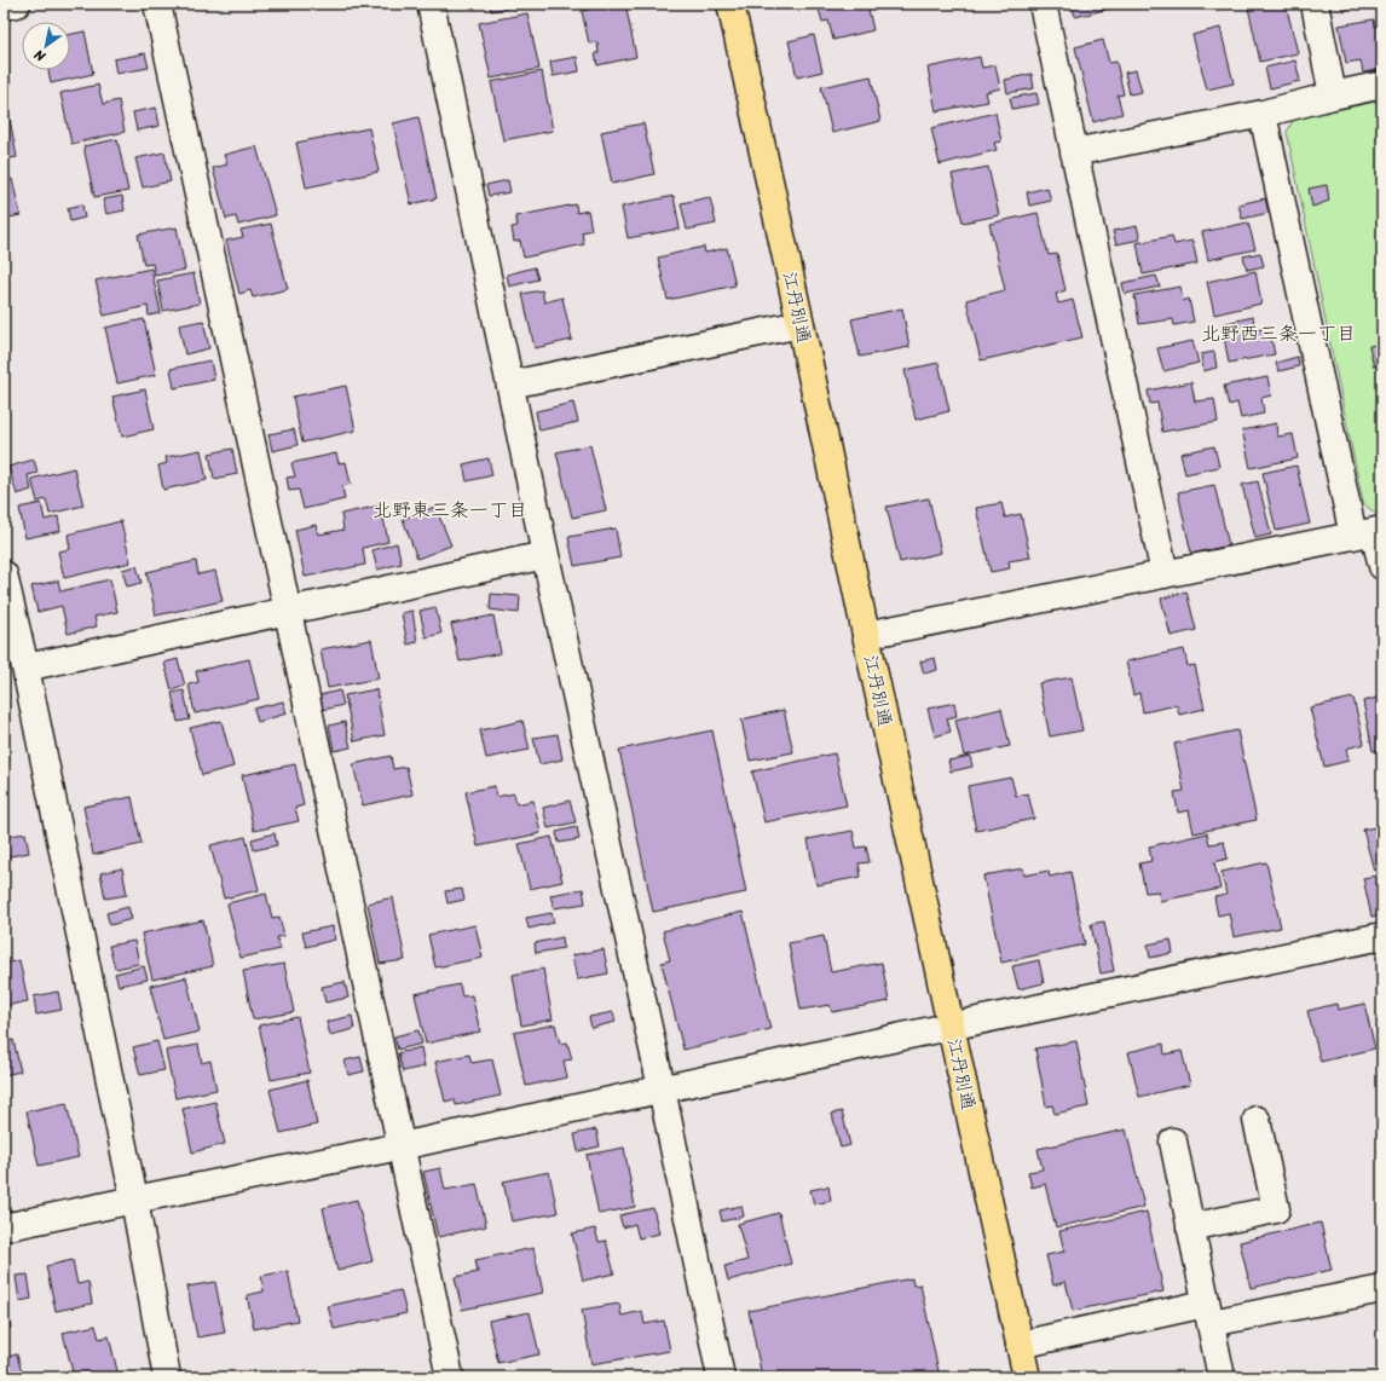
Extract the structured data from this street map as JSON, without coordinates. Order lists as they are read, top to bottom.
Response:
{
  "streets": {
    "main road": ["江丹別通"]
  },
  "districts": ["北野西三条一丁目", "北野東三条一丁目"],
  "north": "bottom left"
}
